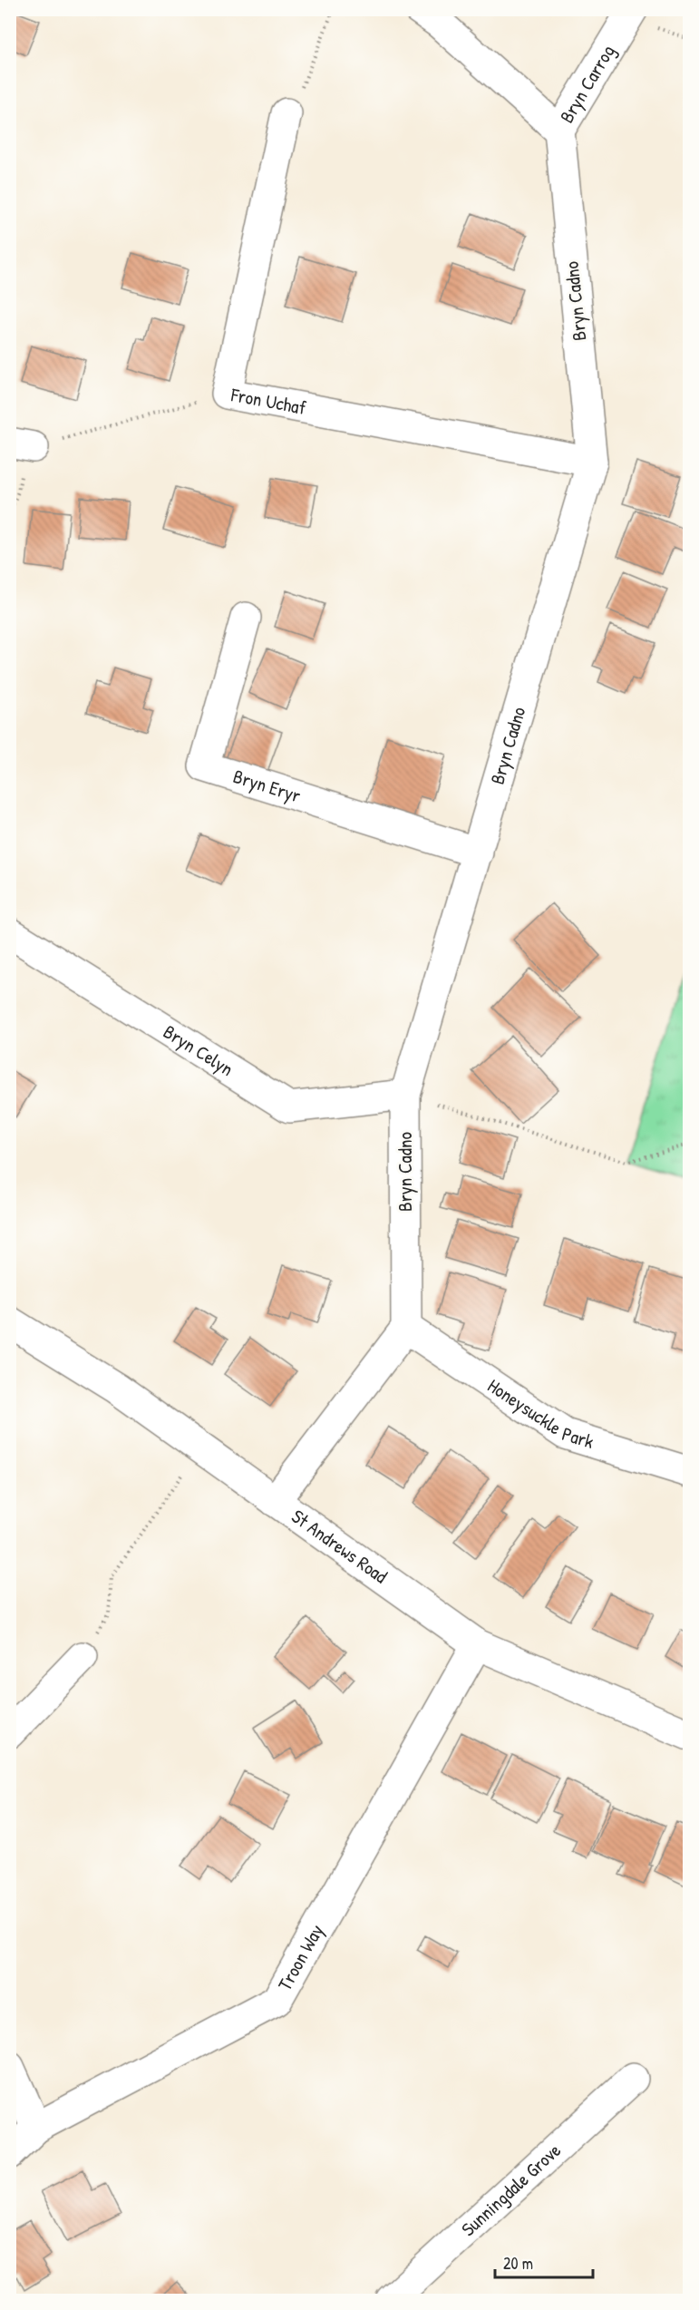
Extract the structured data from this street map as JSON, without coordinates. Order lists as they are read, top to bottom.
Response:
{
  "streets": {
    "street": [
      "Bryn Carrog",
      "Bryn Cadno",
      "Fron Uchaf",
      "Bryn Eryr",
      "Bryn Celyn",
      "Honeysuckle Park",
      "St Andrews Road",
      "Troon Way",
      "Sunningdale Grove"
    ]
  },
  "crossings": [
    ["Bryn Carrog", "Bryn Cadno"],
    ["Bryn Cadno", "Fron Uchaf"],
    ["Bryn Cadno", "Bryn Eryr"],
    ["Bryn Cadno", "Bryn Celyn"],
    ["Bryn Cadno", "Honeysuckle Park"],
    ["St Andrews Road", "Troon Way"]
  ],
  "scale_bar": "20 m"
}
